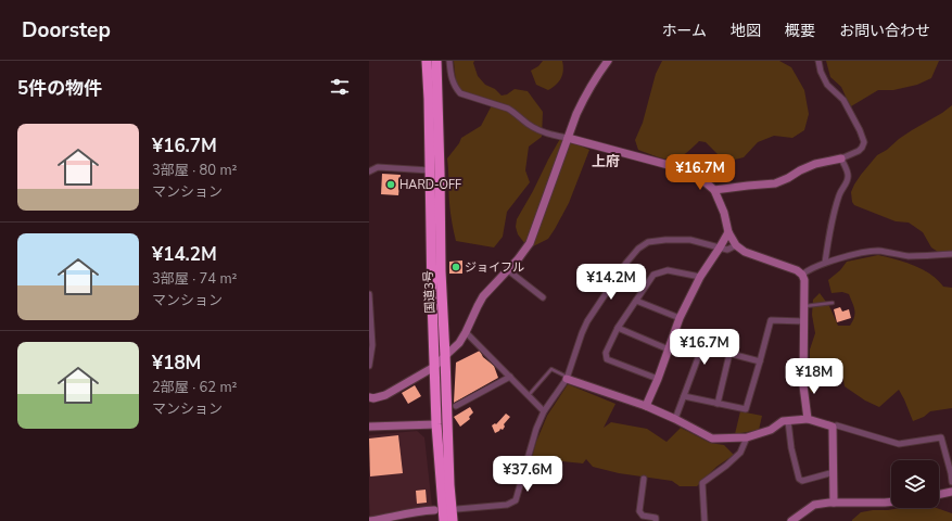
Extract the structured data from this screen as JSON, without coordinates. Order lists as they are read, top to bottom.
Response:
{
  "streets": {
    "highway": ["国道3号"]
  },
  "districts": ["上府"],
  "places": ["HARD-OFF", "ジョイフル"],
  "page": {
    "header": "Doorstep",
    "nav": [
      "ホーム",
      "地図",
      "概要",
      "お問い合わせ"
    ],
    "heading": "5件の物件",
    "list": [
      {
        "name": "¥16.7M",
        "note": "3部屋 · 80 m² · マンション"
      },
      {
        "name": "¥14.2M",
        "note": "3部屋 · 74 m² · マンション"
      },
      {
        "name": "¥18M",
        "note": "2部屋 · 62 m² · マンション"
      }
    ],
    "price": [
      "¥16.7M",
      "¥14.2M",
      "¥16.7M",
      "¥18M",
      "¥37.6M"
    ]
  }
}
